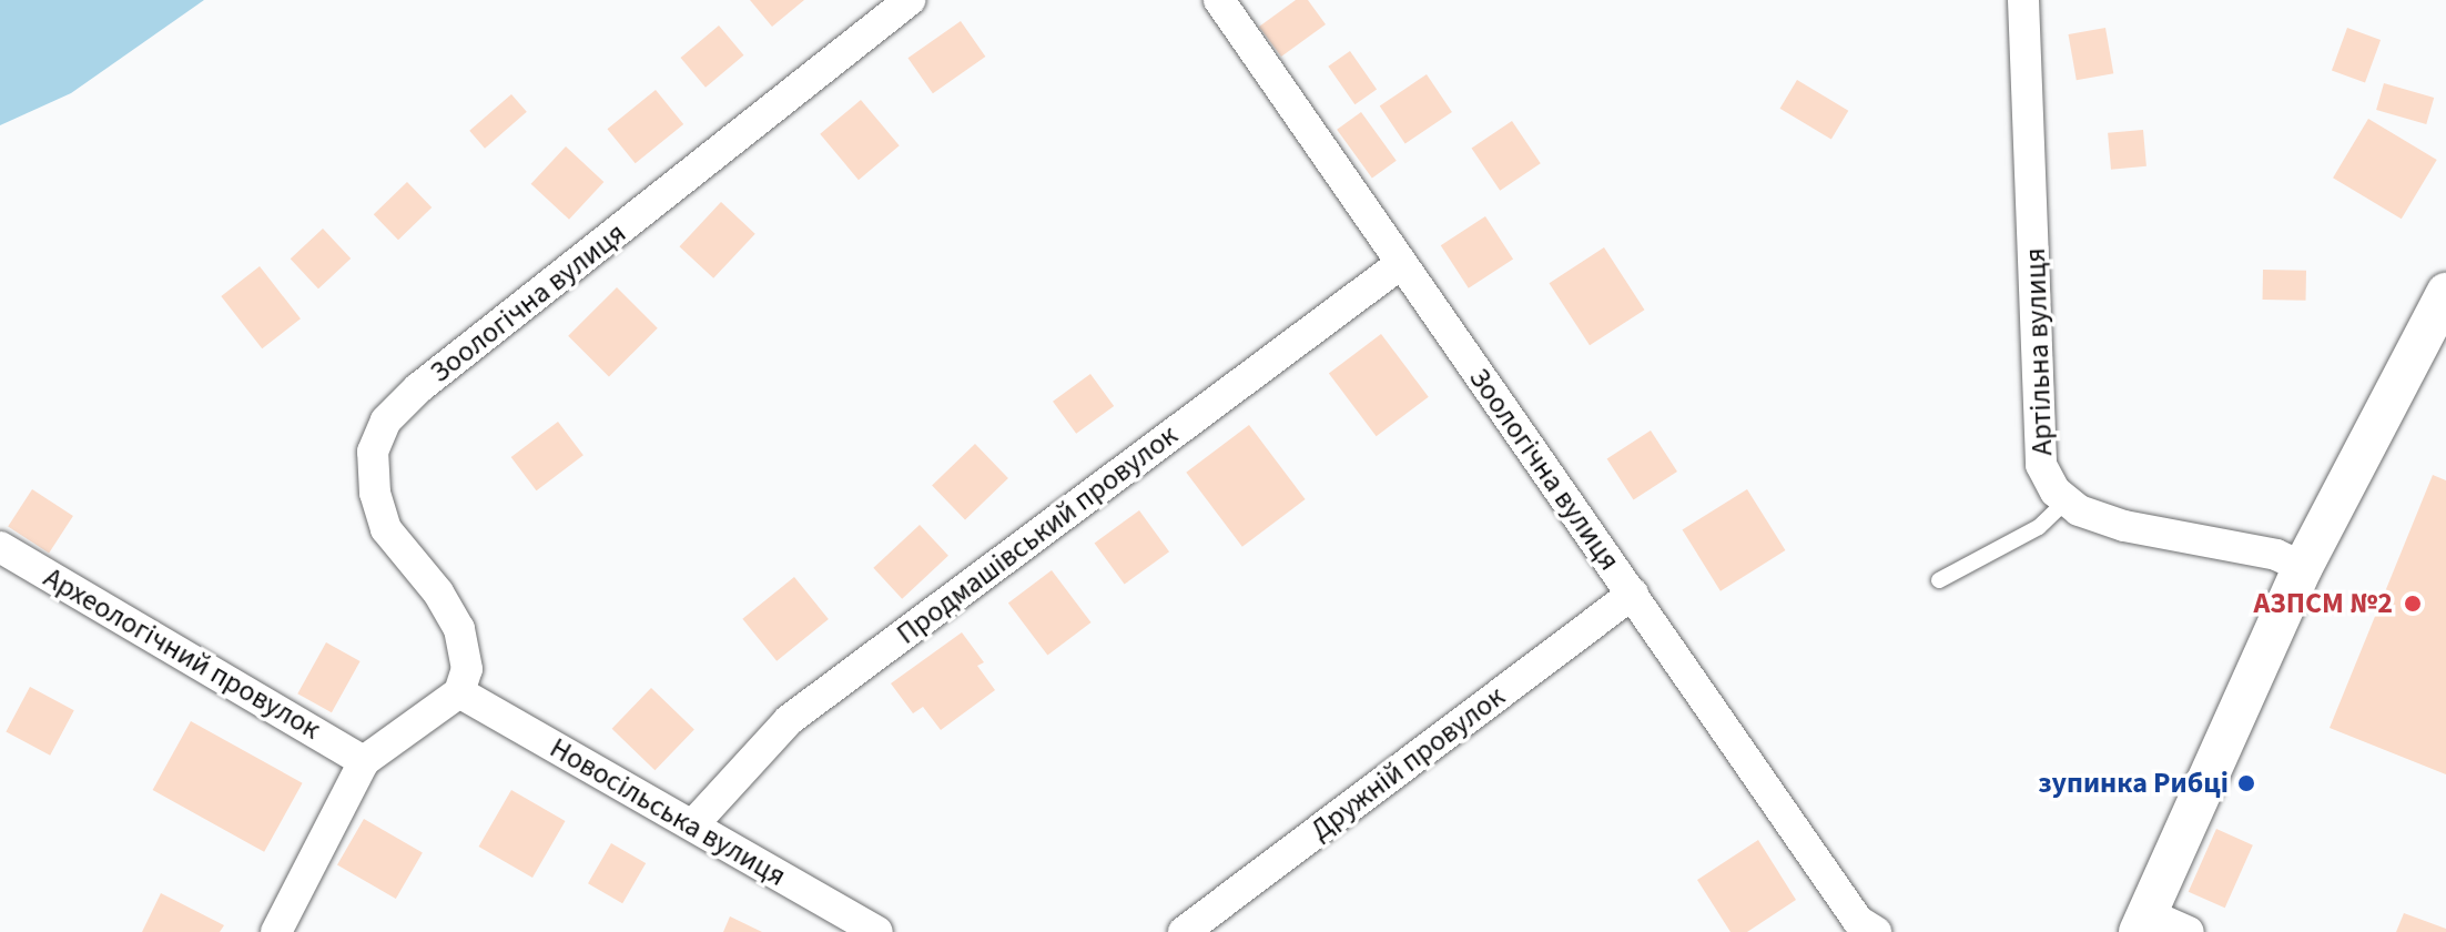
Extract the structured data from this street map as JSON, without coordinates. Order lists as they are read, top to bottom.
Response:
{
  "streets": {
    "street": [
      "Зоологічна вулиця",
      "Артільна вулиця",
      "Продмашівський провулок",
      "Археологічний провулок",
      "Дружній провулок",
      "Новосільська вулиця"
    ]
  },
  "crossings": [
    ["Зоологічна вулиця", "Продмашівський провулок"],
    ["Зоологічна вулиця", "Дружній провулок"],
    ["Зоологічна вулиця", "Новосільська вулиця"],
    ["Продмашівський провулок", "Новосільська вулиця"]
  ],
  "places": ["АЗПСМ №2", "зупинка Рибці"]
}
